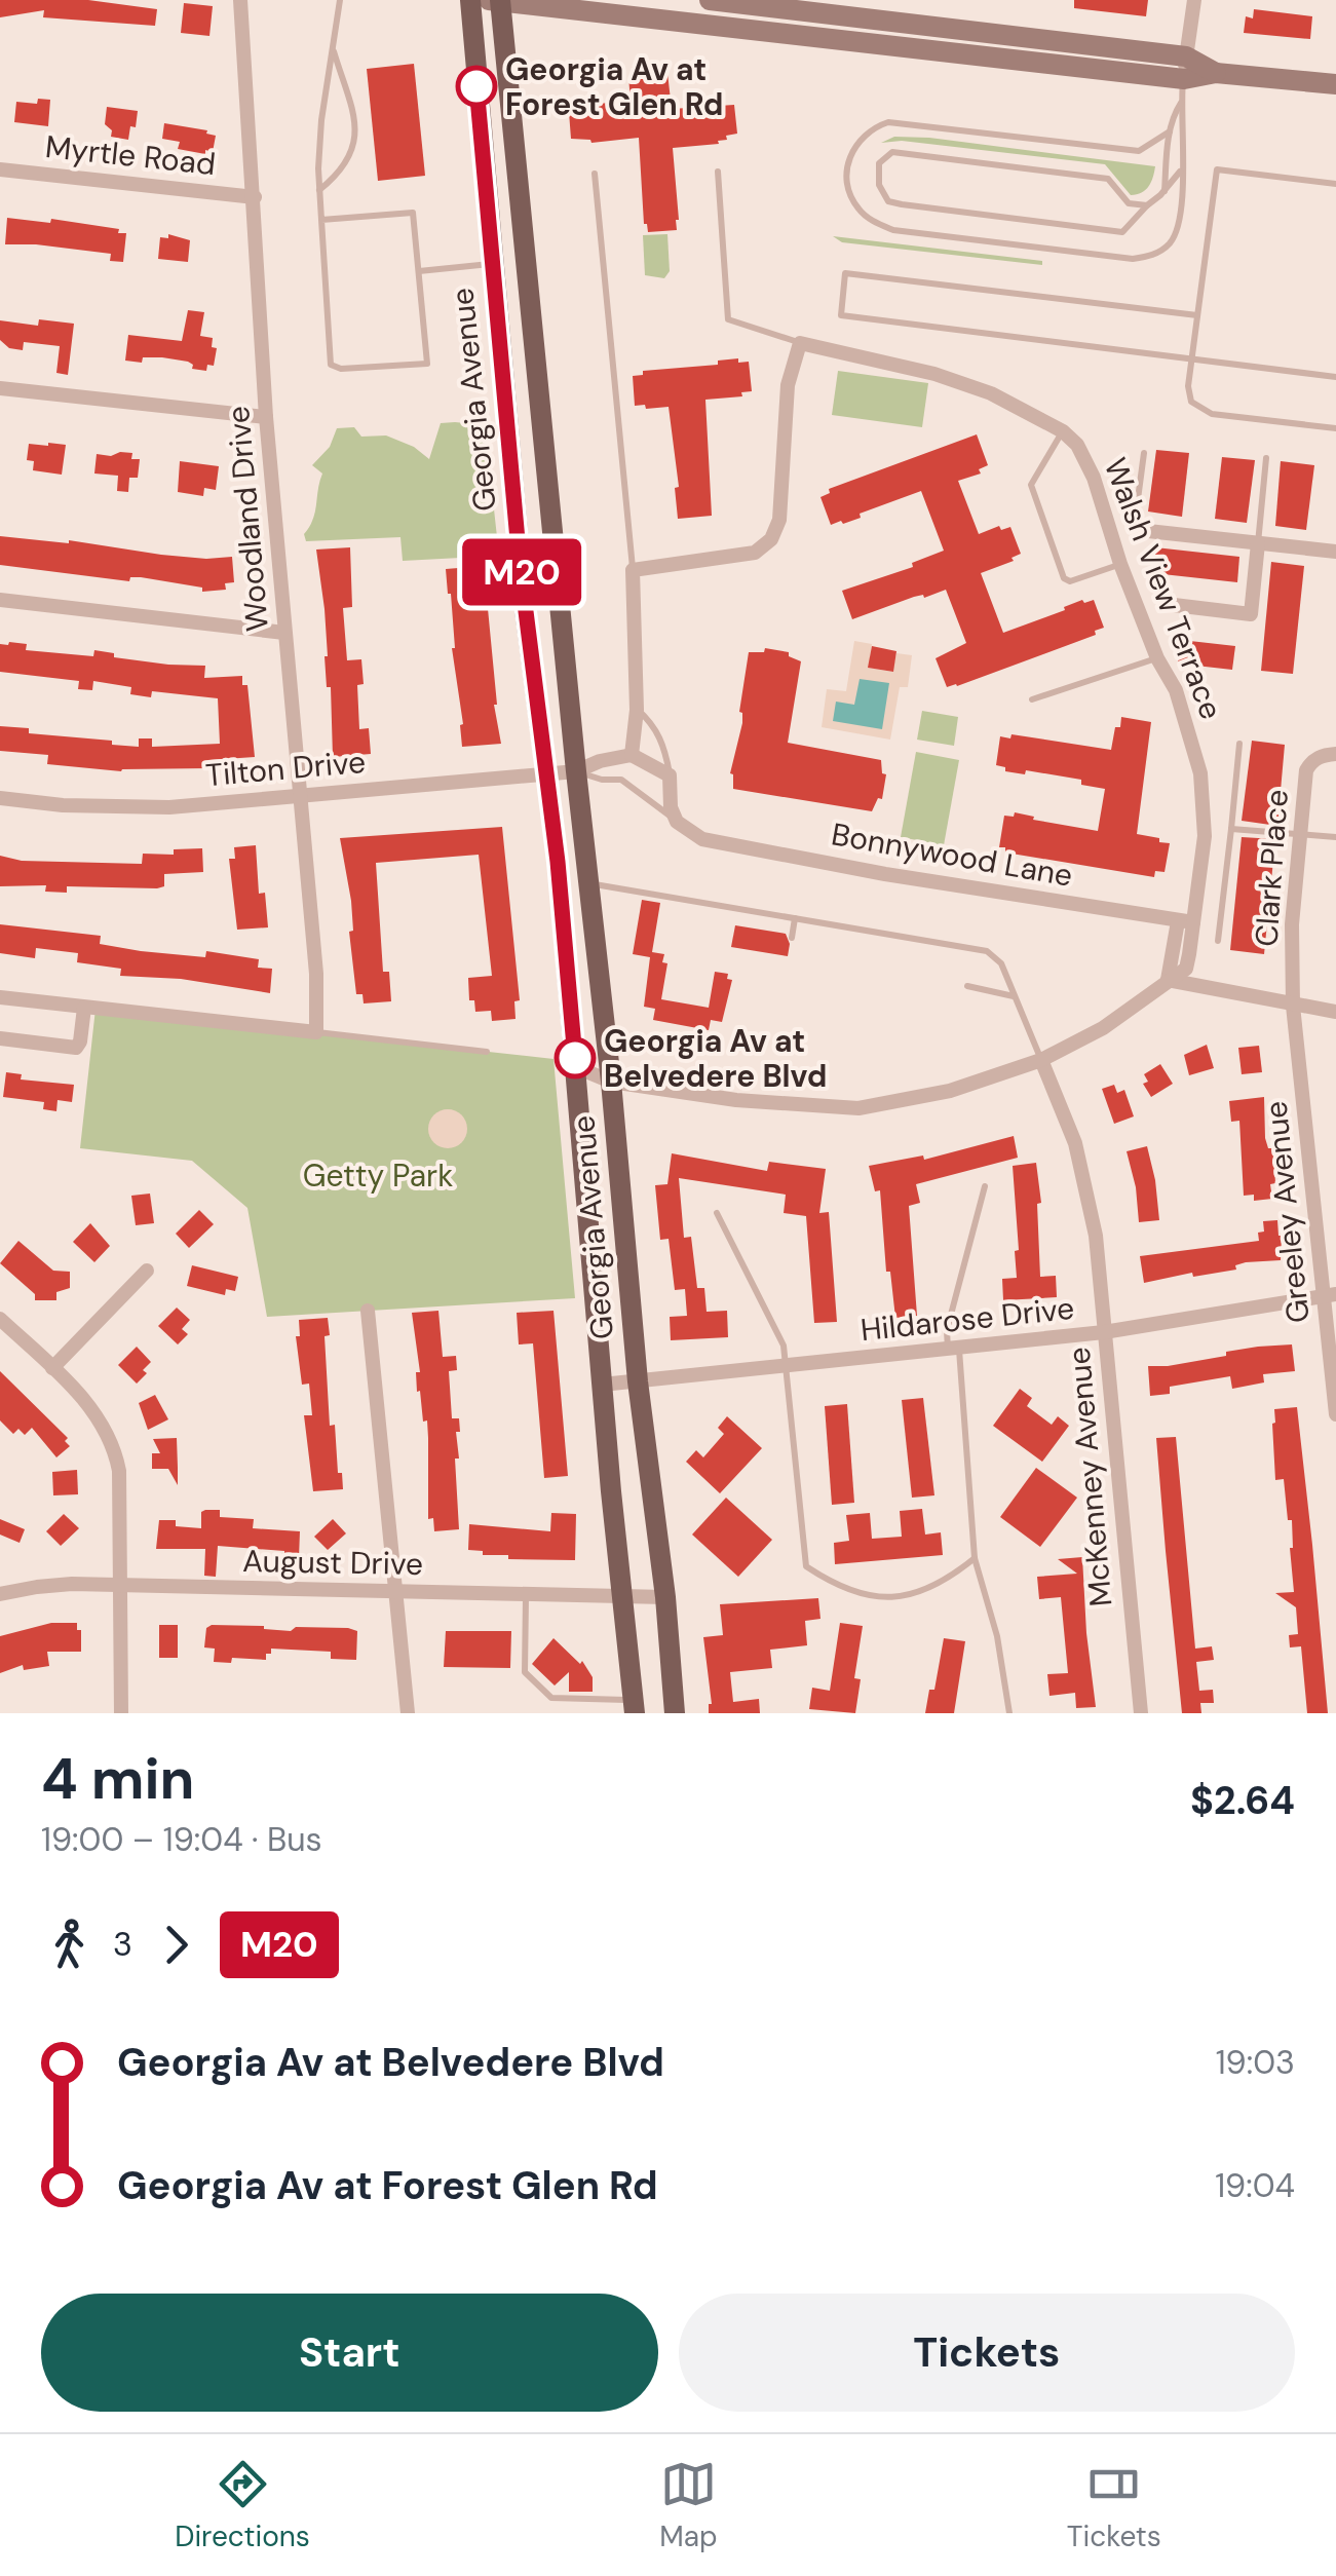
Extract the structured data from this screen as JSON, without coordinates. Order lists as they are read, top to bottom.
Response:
{
  "streets": {
    "main road": ["Georgia Avenue"],
    "street": [
      "Myrtle Road",
      "Woodland Drive",
      "Walsh View Terrace",
      "Tilton Drive",
      "Bonnywood Lane",
      "Clark Place",
      "Greeley Avenue",
      "Hildarose Drive",
      "McKenney Avenue",
      "August Drive"
    ]
  },
  "crossings": [
    ["Myrtle Road", "Woodland Drive"],
    ["Georgia Avenue", "Tilton Drive"],
    ["Georgia Avenue", "Hildarose Drive"],
    ["Georgia Avenue", "August Drive"],
    ["Woodland Drive", "Tilton Drive"],
    ["Walsh View Terrace", "Bonnywood Lane"],
    ["Clark Place", "Greeley Avenue"],
    ["Greeley Avenue", "Hildarose Drive"],
    ["Hildarose Drive", "McKenney Avenue"]
  ],
  "parks": ["Getty Park"],
  "places": ["Georgia Av at Forest Glen Rd", "Georgia Av at Belvedere Blvd"],
  "lines": ["bus line M20"],
  "page": {
    "on_map": "M20",
    "heading": ["4 min", "19:00 – 19:04 · Bus", "$2.64"],
    "legs": ["3", "M20"],
    "list": [
      {
        "name": "Georgia Av at Belvedere Blvd",
        "value": "19:03"
      },
      {
        "name": "Georgia Av at Forest Glen Rd",
        "value": "19:04"
      }
    ],
    "buttons": ["Start", "Tickets"],
    "tabs": ["Directions", "Map", "Tickets"]
  }
}
